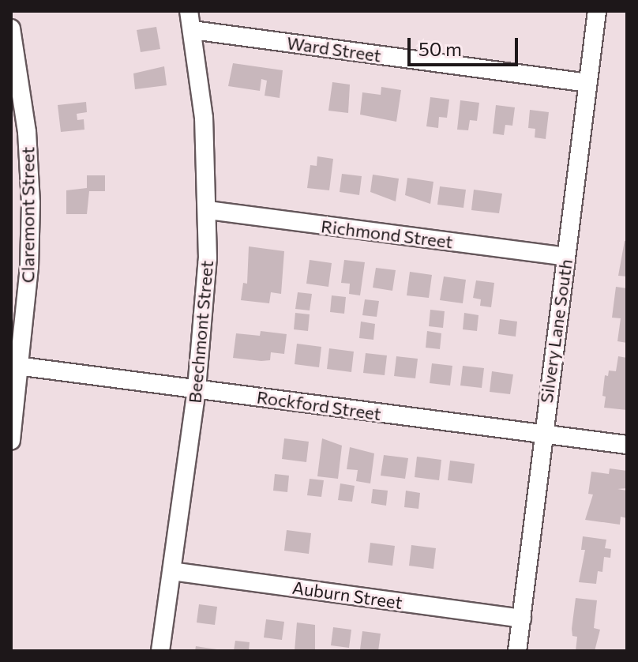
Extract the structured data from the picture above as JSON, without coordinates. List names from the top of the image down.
{
  "streets": {
    "street": [
      "Ward Street",
      "Claremont Street",
      "Richmond Street",
      "Silvery Lane South",
      "Beechmont Street",
      "Rockford Street",
      "Auburn Street"
    ]
  },
  "crossings": [
    ["Ward Street", "Silvery Lane South"],
    ["Ward Street", "Beechmont Street"],
    ["Claremont Street", "Rockford Street"],
    ["Richmond Street", "Silvery Lane South"],
    ["Richmond Street", "Beechmont Street"],
    ["Silvery Lane South", "Rockford Street"],
    ["Silvery Lane South", "Auburn Street"],
    ["Beechmont Street", "Rockford Street"],
    ["Beechmont Street", "Auburn Street"]
  ],
  "scale_bar": "50 m"
}
